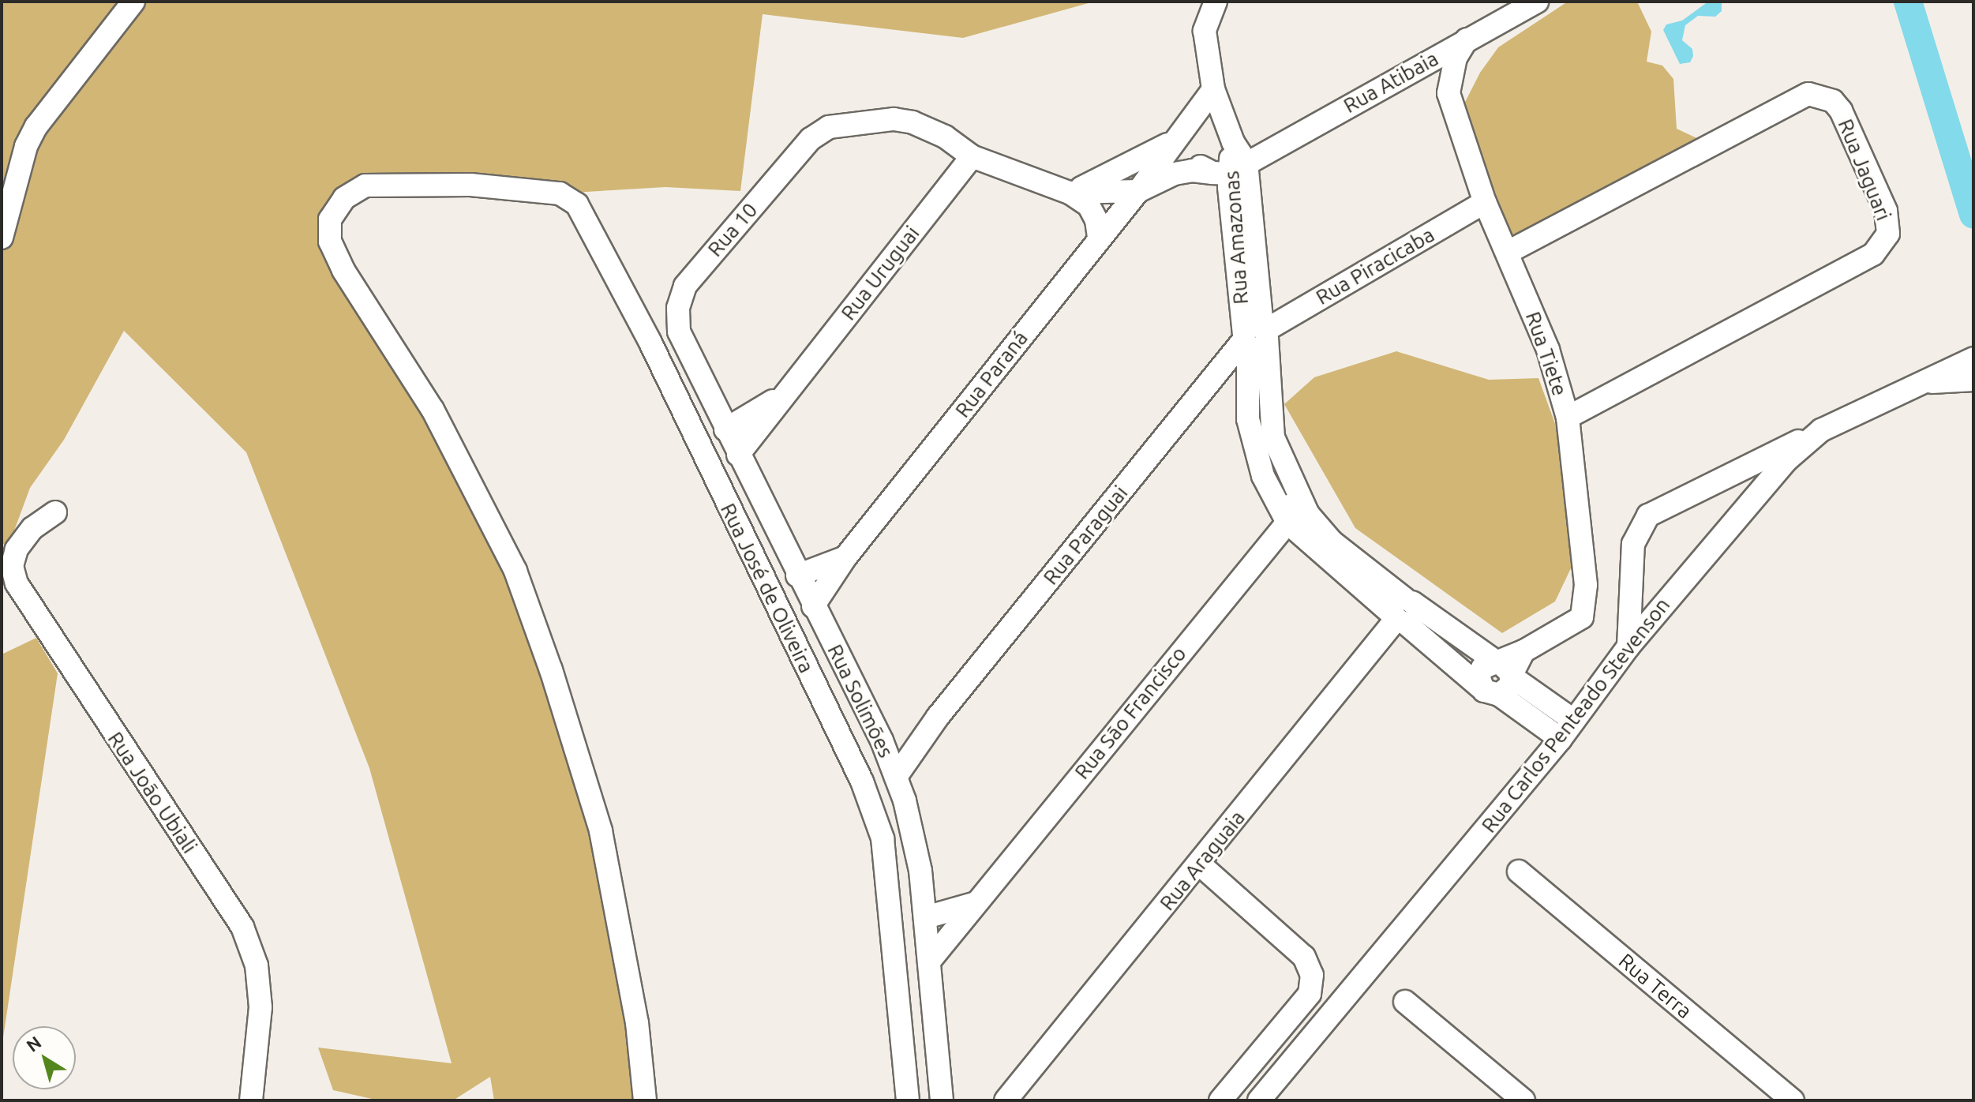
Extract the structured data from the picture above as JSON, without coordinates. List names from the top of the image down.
{
  "streets": {
    "street": [
      "Rua Atibaia",
      "Rua Jaguari",
      "Rua 10",
      "Rua Amazonas",
      "Rua Piracicaba",
      "Rua Uruguai",
      "Rua Tiete",
      "Rua Paraná",
      "Rua Paraguai",
      "Rua José de Oliveira",
      "Rua Solimões",
      "Rua São Francisco",
      "Rua Carlos Penteado Stevenson",
      "Rua João Ubiali",
      "Rua Araguaia",
      "Rua Terra"
    ]
  },
  "crossings": [
    ["Rua Atibaia", "Rua Amazonas"],
    ["Rua Atibaia", "Rua Tiete"],
    ["Rua Atibaia", "Rua Paraná"],
    ["Rua Jaguari", "Rua Tiete"],
    ["Rua 10", "Rua Uruguai"],
    ["Rua 10", "Rua Solimões"],
    ["Rua Amazonas", "Rua Piracicaba"],
    ["Rua Amazonas", "Rua Tiete"],
    ["Rua Amazonas", "Rua Paraná"],
    ["Rua Amazonas", "Rua Paraguai"],
    ["Rua Amazonas", "Rua São Francisco"],
    ["Rua Amazonas", "Rua Araguaia"],
    ["Rua Piracicaba", "Rua Tiete"],
    ["Rua Piracicaba", "Rua Paraguai"],
    ["Rua Uruguai", "Rua Solimões"],
    ["Rua Paraná", "Rua Solimões"],
    ["Rua Paraguai", "Rua Solimões"],
    ["Rua Solimões", "Rua São Francisco"]
  ],
  "north": "top left"
}
